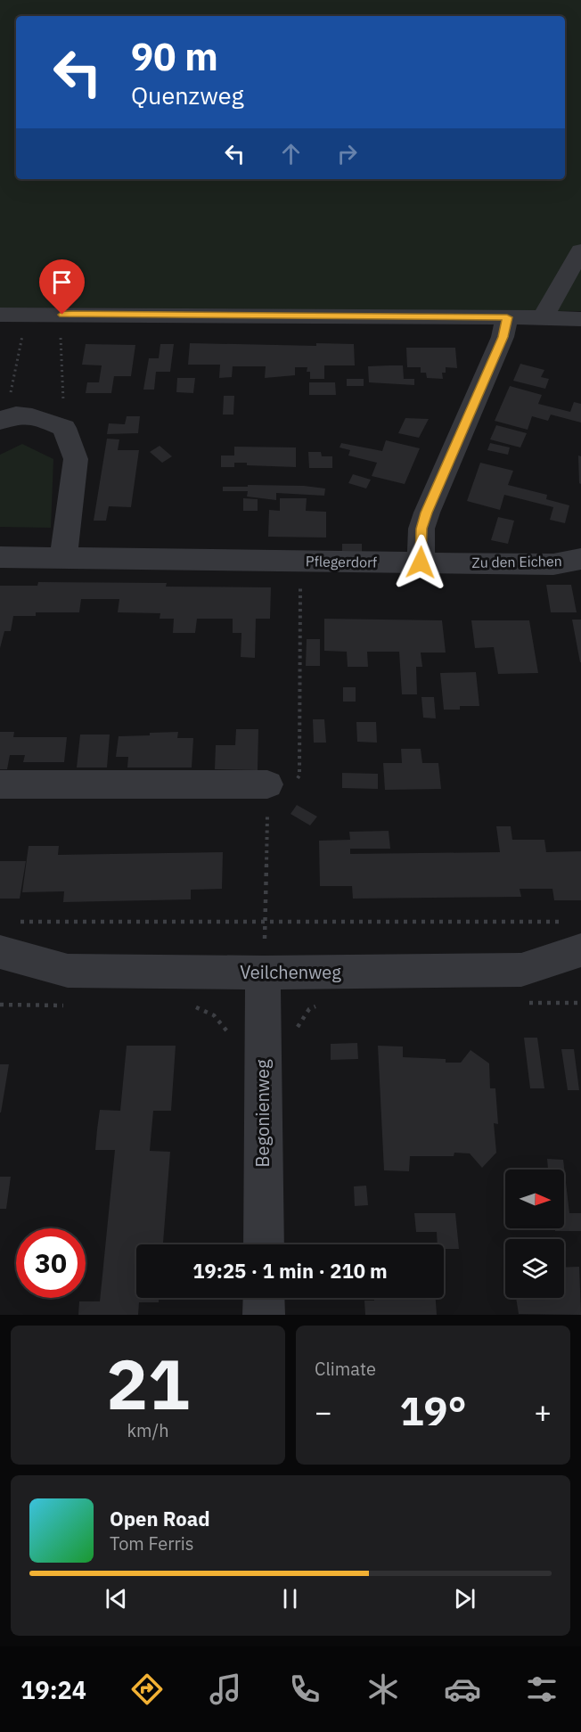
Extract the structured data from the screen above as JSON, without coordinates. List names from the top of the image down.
{
  "streets": {
    "street": [
      "Pflegerdorf",
      "Zu den Eichen",
      "Veilchenweg",
      "Begonienweg"
    ]
  },
  "crossings": [
    ["Pflegerdorf", "Zu den Eichen"],
    ["Veilchenweg", "Begonienweg"]
  ],
  "north": "right",
  "page": {
    "turn": ["90 m", "Quenzweg"],
    "limit": "30",
    "trip": "19:25 · 1 min · 210 m",
    "tile": [
      ["21", "km/h"],
      "Climate"
    ],
    "heat": ["−", "19°", "+"],
    "song": ["Open Road", "Tom Ferris"],
    "tabs": "19:24"
  }
}
